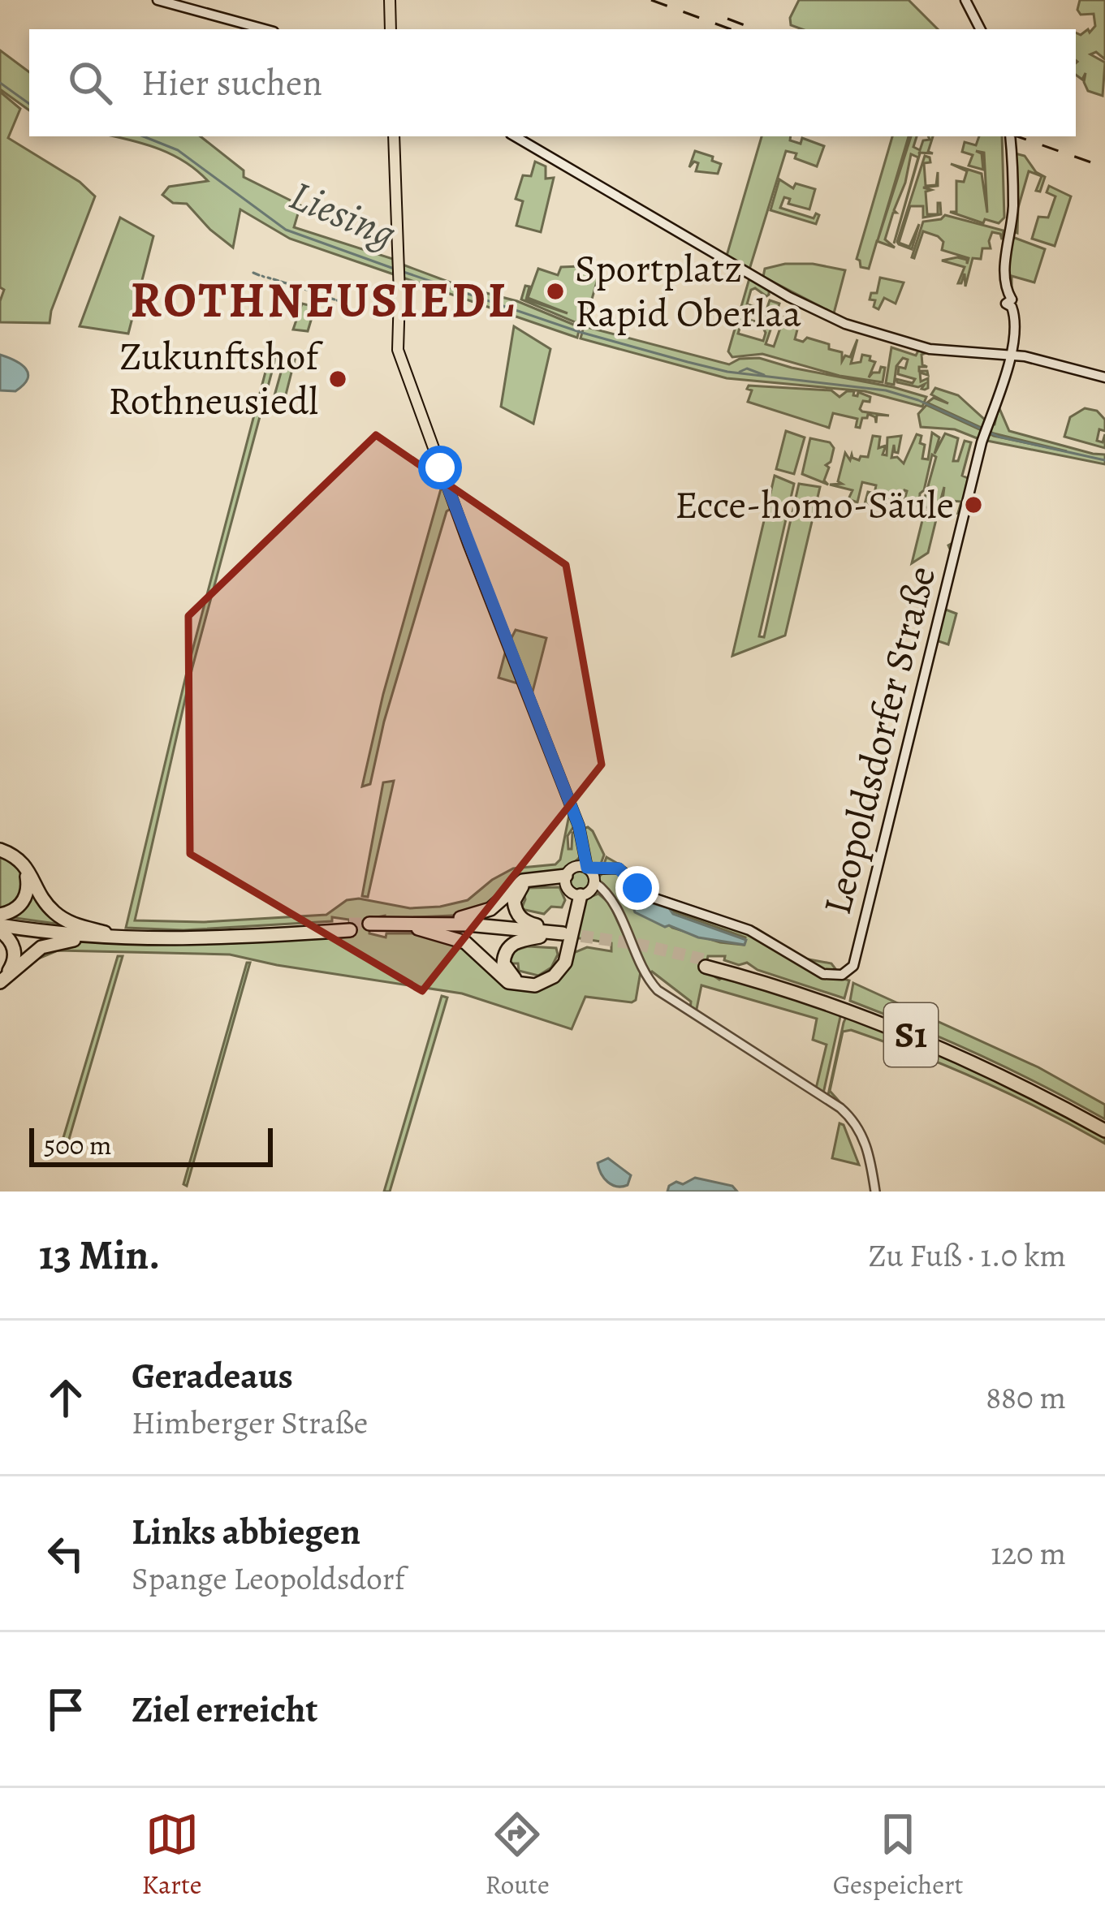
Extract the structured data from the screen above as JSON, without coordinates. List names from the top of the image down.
{
  "streets": {
    "highway": ["S1"],
    "main road": ["Leopoldsdorfer Straße"]
  },
  "districts": ["ROTHNEUSIEDL"],
  "water": ["Liesing"],
  "places": ["Sportplatz Rapid Oberlaa", "Zukunftshof Rothneusiedl", "Ecce-homo-Säule"],
  "scale_bar": "500 m",
  "page": {
    "search": "Hier suchen",
    "scale": "500 m",
    "heading": ["13 Min.", "Zu Fuß · 1.0 km"],
    "list": [
      ["Geradeaus", "Himberger Straße", "880 m"],
      ["Links abbiegen", "Spange Leopoldsdorf", "120 m"],
      "Ziel erreicht"
    ],
    "nav": ["Karte", "Route", "Gespeichert"]
  }
}
